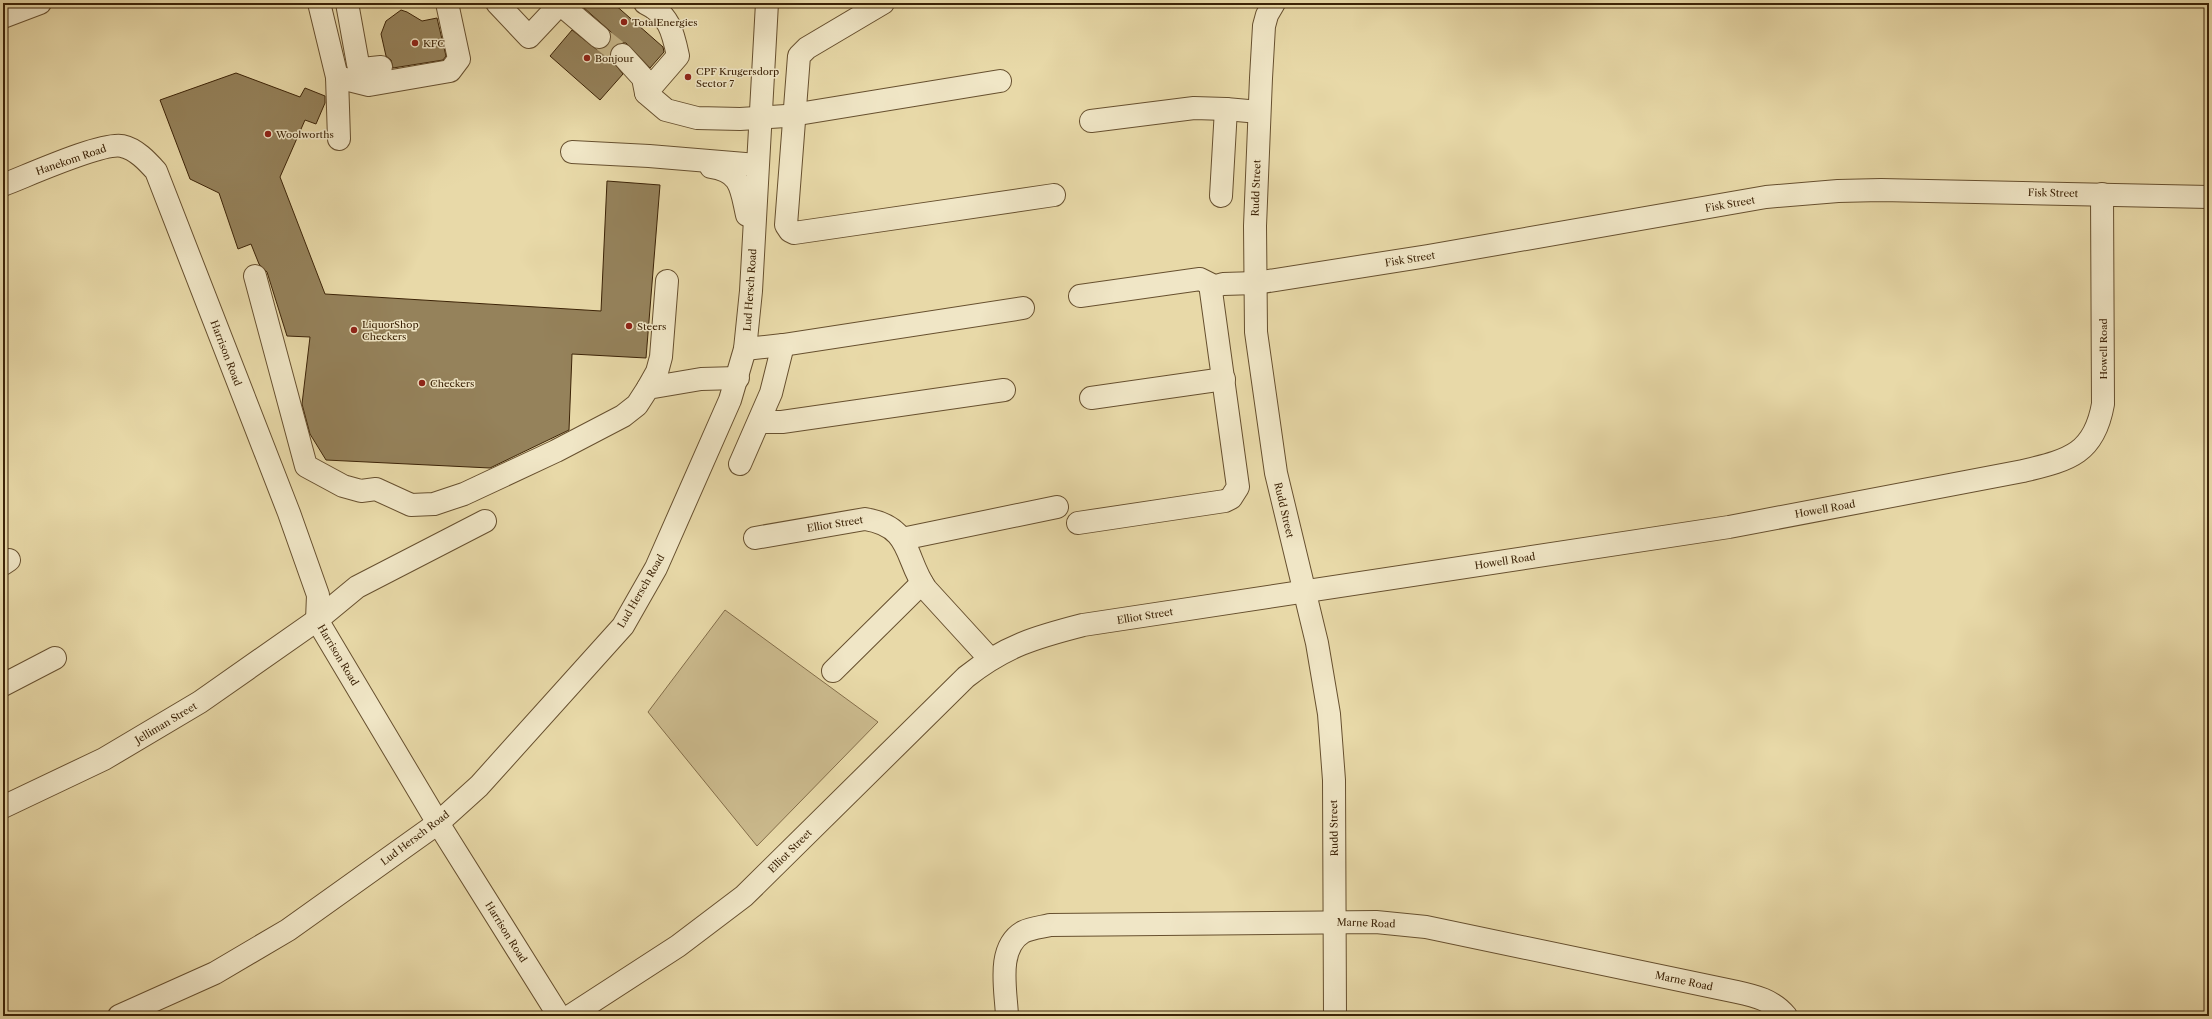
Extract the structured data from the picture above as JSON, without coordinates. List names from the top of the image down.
{
  "streets": {
    "street": [
      "Hanekom Road",
      "Rudd Street",
      "Fisk Street",
      "Lud Hersch Road",
      "Howell Road",
      "Harrison Road",
      "Elliot Street",
      "Jelliman Street",
      "Marne Road"
    ]
  },
  "crossings": [
    ["Hanekom Road", "Harrison Road"],
    ["Rudd Street", "Fisk Street"],
    ["Rudd Street", "Howell Road"],
    ["Rudd Street", "Elliot Street"],
    ["Rudd Street", "Marne Road"],
    ["Fisk Street", "Howell Road"],
    ["Lud Hersch Road", "Harrison Road"],
    ["Howell Road", "Elliot Street"],
    ["Harrison Road", "Jelliman Street"]
  ],
  "places": [
    "TotalEnergies",
    "KFC",
    "Bonjour",
    "CPF Krugersdorp Sector 7",
    "Woolworths",
    "Steers",
    "LiquorShop Checkers",
    "Checkers"
  ]
}
